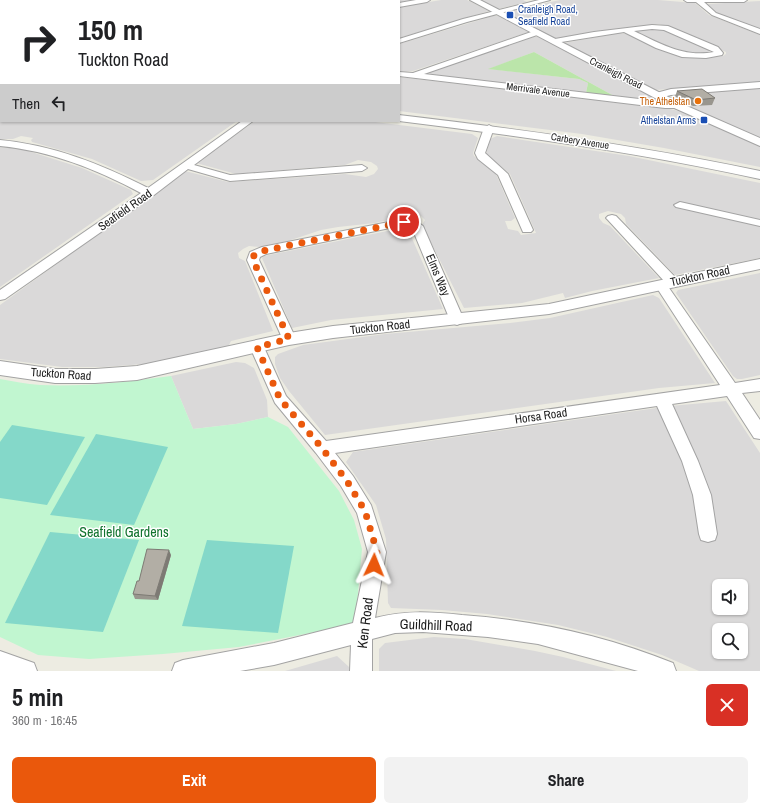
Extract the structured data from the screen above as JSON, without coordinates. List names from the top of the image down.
{
  "streets": {
    "street": [
      "Cranleigh Road",
      "Merrivale Avenue",
      "Carbery Avenue",
      "Seafield Road",
      "Elms Way",
      "Tuckton Road",
      "Horsa Road",
      "Ken Road",
      "Guildhill Road"
    ]
  },
  "crossings": [
    ["Cranleigh Road", "Merrivale Avenue"],
    ["Elms Way", "Tuckton Road"],
    ["Tuckton Road", "Ken Road"],
    ["Horsa Road", "Ken Road"],
    ["Ken Road", "Guildhill Road"]
  ],
  "parks": ["Seafield Gardens"],
  "places": {
    "transit": ["Cranleigh Road, Seafield Road", "Athelstan Arms"],
    "other": ["The Athelstan"]
  },
  "page": {
    "turn": ["150 m", "Tuckton Road"],
    "then": "Then",
    "heading": ["5 min", "360 m · 16:45"],
    "buttons": ["Exit", "Share"]
  }
}
